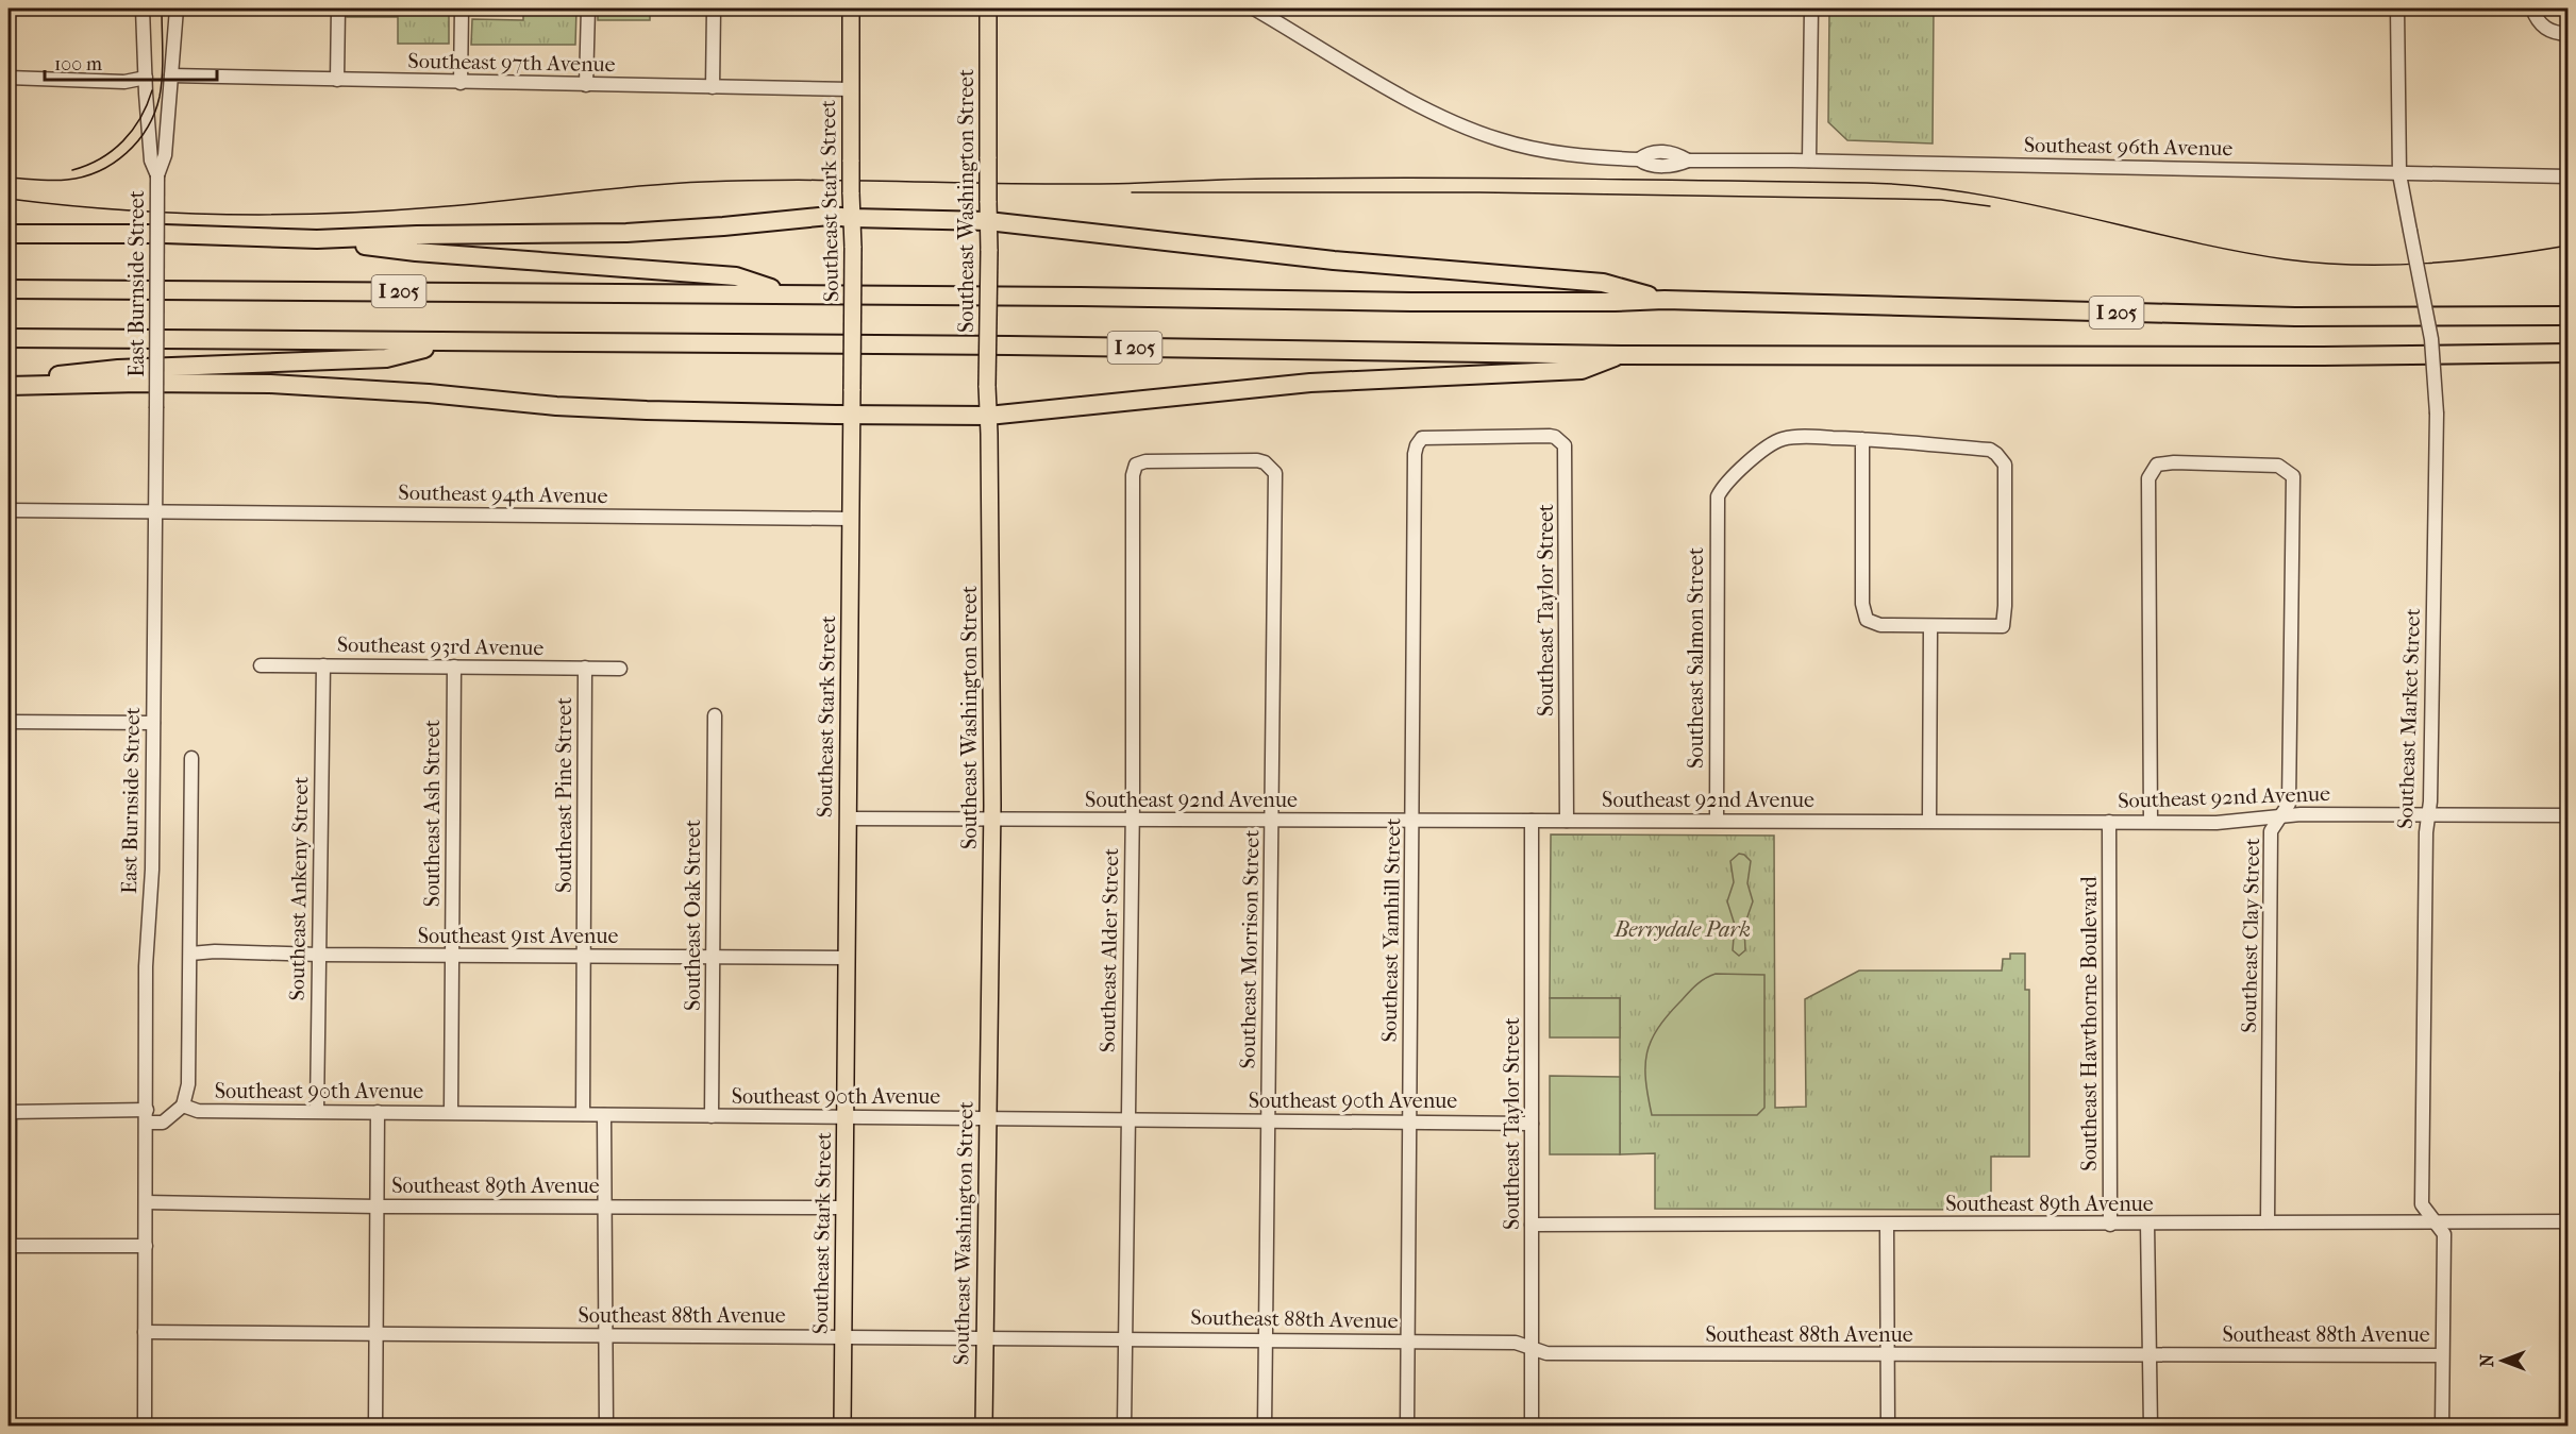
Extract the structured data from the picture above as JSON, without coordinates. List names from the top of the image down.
{
  "streets": {
    "highway": ["I 205"],
    "main road": ["Southeast Stark Street", "Southeast Washington Street"],
    "street": [
      "Southeast 97th Avenue",
      "Southeast 96th Avenue",
      "East Burnside Street",
      "Southeast 94th Avenue",
      "Southeast Taylor Street",
      "Southeast 93rd Avenue",
      "Southeast Salmon Street",
      "Southeast Market Street",
      "Southeast Pine Street",
      "Southeast 92nd Avenue",
      "Southeast Ash Street",
      "Southeast Ankeny Street",
      "Southeast Oak Street",
      "Southeast Yamhill Street",
      "Southeast 91st Avenue",
      "Southeast Clay Street",
      "Southeast Morrison Street",
      "Southeast Alder Street",
      "Southeast Hawthorne Boulevard",
      "Southeast 90th Avenue",
      "Southeast 89th Avenue",
      "Southeast 88th Avenue"
    ]
  },
  "crossings": [
    ["Southeast 97th Avenue", "Southeast Stark Street"],
    ["Southeast 97th Avenue", "East Burnside Street"],
    ["Southeast 96th Avenue", "Southeast Market Street"],
    ["Southeast Stark Street", "Southeast 94th Avenue"],
    ["Southeast Stark Street", "Southeast 92nd Avenue"],
    ["Southeast Stark Street", "Southeast 91st Avenue"],
    ["Southeast Stark Street", "Southeast 90th Avenue"],
    ["Southeast Stark Street", "Southeast 89th Avenue"],
    ["Southeast Stark Street", "Southeast 88th Avenue"],
    ["Southeast Washington Street", "Southeast 92nd Avenue"],
    ["Southeast Washington Street", "Southeast 90th Avenue"],
    ["Southeast Washington Street", "Southeast 88th Avenue"],
    ["East Burnside Street", "Southeast 94th Avenue"],
    ["East Burnside Street", "Southeast 89th Avenue"],
    ["East Burnside Street", "Southeast 88th Avenue"],
    ["Southeast Taylor Street", "Southeast 92nd Avenue"],
    ["Southeast Taylor Street", "Southeast Yamhill Street"],
    ["Southeast Taylor Street", "Southeast 90th Avenue"],
    ["Southeast Taylor Street", "Southeast 89th Avenue"],
    ["Southeast Taylor Street", "Southeast 88th Avenue"],
    ["Southeast 93rd Avenue", "Southeast Pine Street"],
    ["Southeast 93rd Avenue", "Southeast Ash Street"],
    ["Southeast 93rd Avenue", "Southeast Ankeny Street"],
    ["Southeast Salmon Street", "Southeast 92nd Avenue"],
    ["Southeast Market Street", "Southeast 92nd Avenue"],
    ["Southeast Market Street", "Southeast 89th Avenue"],
    ["Southeast Market Street", "Southeast 88th Avenue"],
    ["Southeast Pine Street", "Southeast 91st Avenue"],
    ["Southeast Pine Street", "Southeast 90th Avenue"],
    ["Southeast 92nd Avenue", "Southeast Yamhill Street"],
    ["Southeast 92nd Avenue", "Southeast Clay Street"],
    ["Southeast 92nd Avenue", "Southeast Morrison Street"],
    ["Southeast 92nd Avenue", "Southeast Alder Street"],
    ["Southeast 92nd Avenue", "Southeast Hawthorne Boulevard"],
    ["Southeast Ash Street", "Southeast 91st Avenue"],
    ["Southeast Ash Street", "Southeast 90th Avenue"],
    ["Southeast Ankeny Street", "Southeast 91st Avenue"],
    ["Southeast Ankeny Street", "Southeast 90th Avenue"],
    ["Southeast Oak Street", "Southeast 91st Avenue"],
    ["Southeast Oak Street", "Southeast 90th Avenue"],
    ["Southeast Yamhill Street", "Southeast 90th Avenue"],
    ["Southeast Yamhill Street", "Southeast 88th Avenue"],
    ["Southeast Clay Street", "Southeast 89th Avenue"],
    ["Southeast Morrison Street", "Southeast Alder Street"],
    ["Southeast Morrison Street", "Southeast 90th Avenue"],
    ["Southeast Morrison Street", "Southeast 88th Avenue"],
    ["Southeast Alder Street", "Southeast 90th Avenue"],
    ["Southeast Alder Street", "Southeast 88th Avenue"],
    ["Southeast Hawthorne Boulevard", "Southeast 89th Avenue"]
  ],
  "parks": ["Berrydale Park"],
  "scale_bar": "100 m",
  "north": "left"
}
